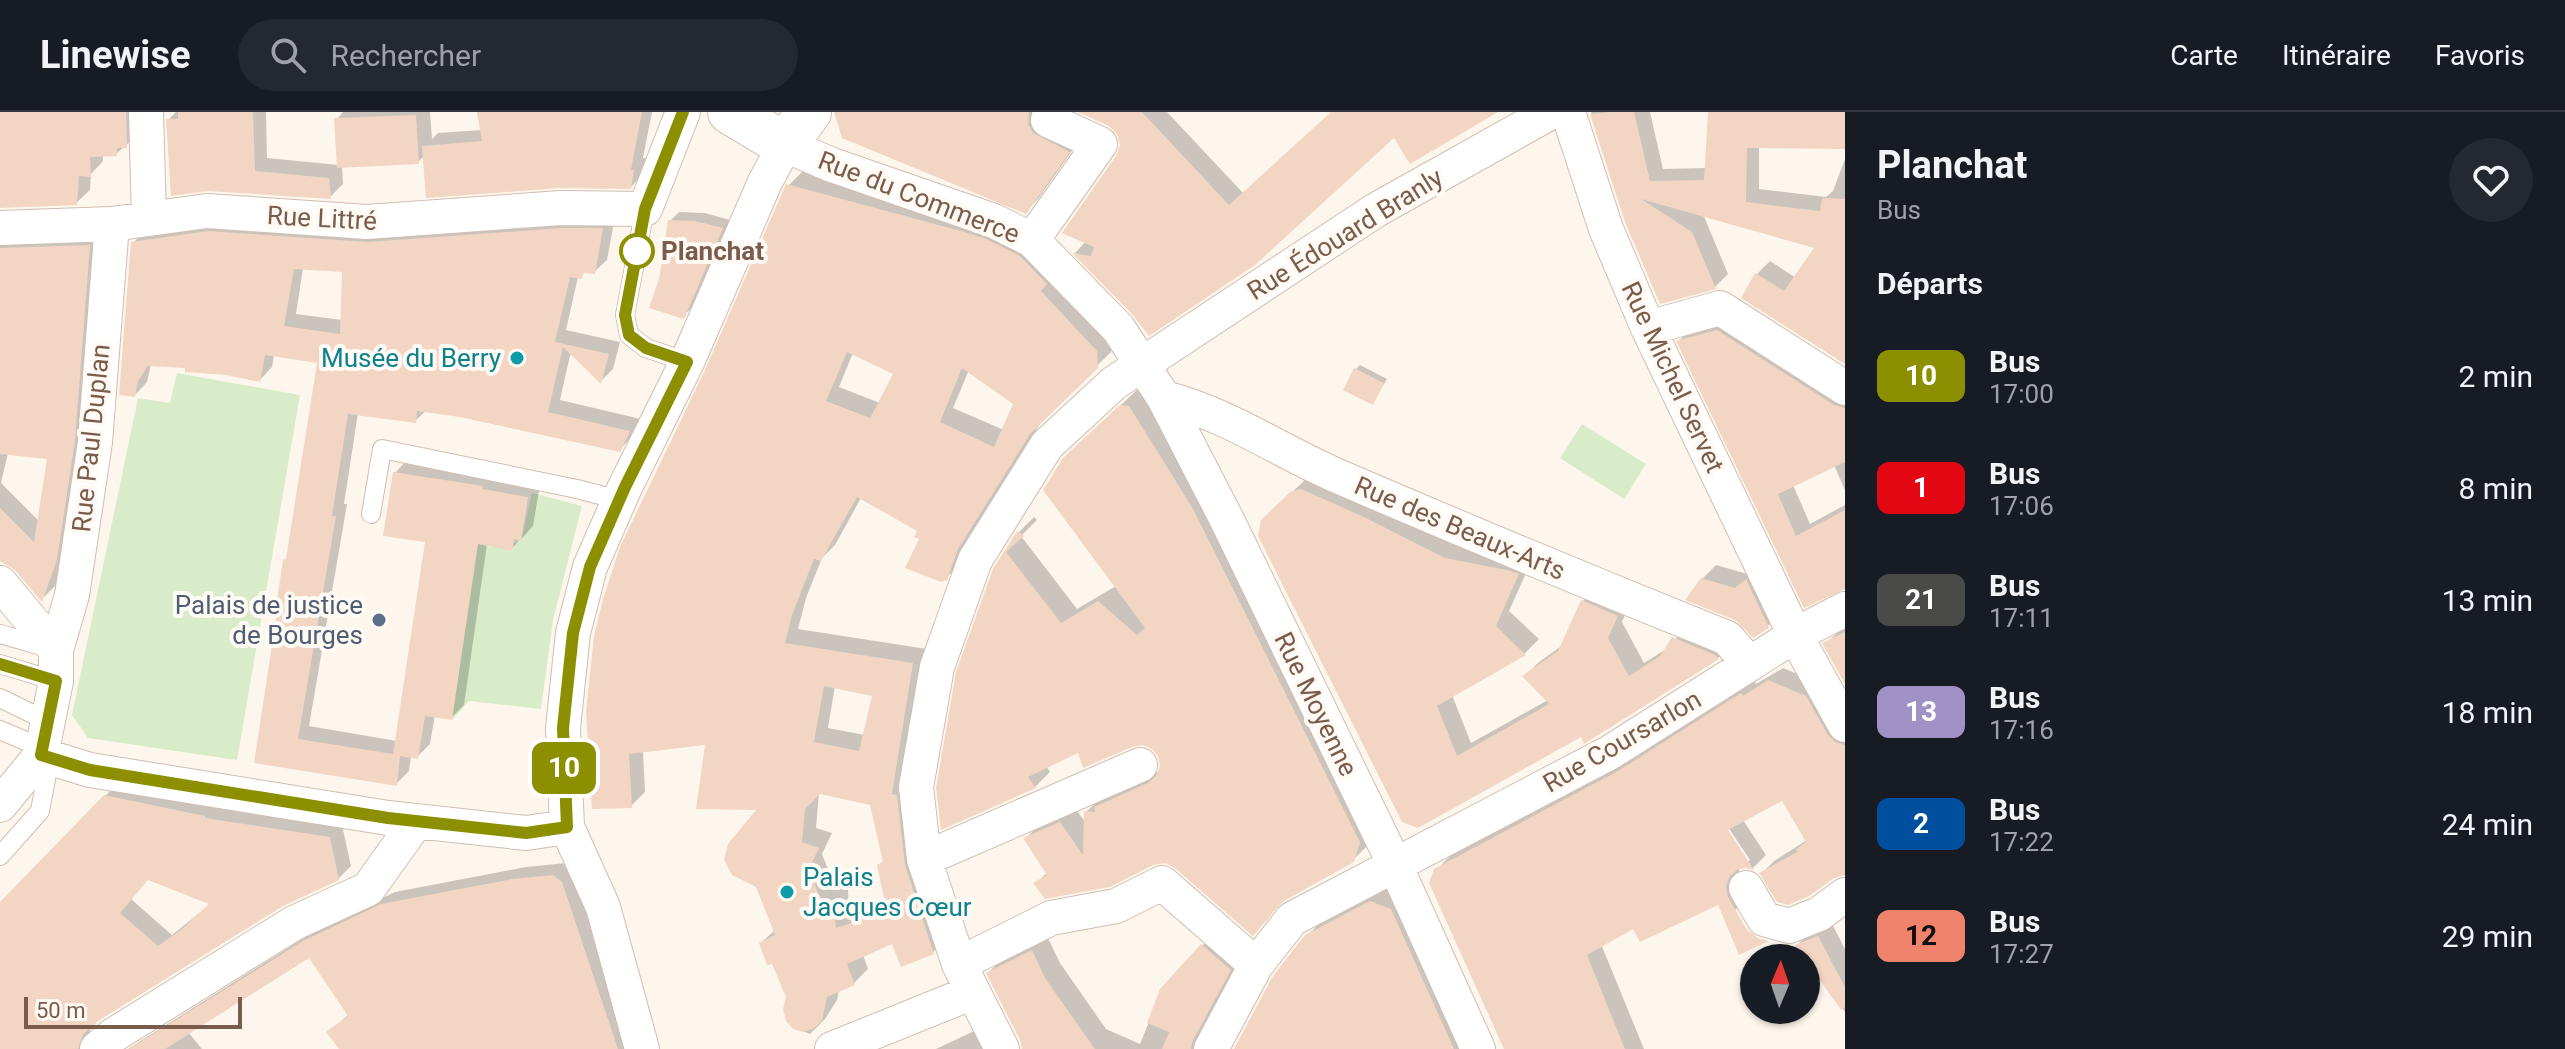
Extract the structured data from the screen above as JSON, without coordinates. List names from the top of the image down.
{
  "streets": {
    "street": [
      "Rue du Commerce",
      "Rue Littré",
      "Rue Édouard Branly",
      "Rue Michel Servet",
      "Rue Paul Duplan",
      "Rue des Beaux-Arts",
      "Rue Moyenne",
      "Rue Coursarlon"
    ]
  },
  "crossings": [
    ["Rue du Commerce", "Rue Édouard Branly"],
    ["Rue du Commerce", "Rue Moyenne"],
    ["Rue Littré", "Rue Paul Duplan"],
    ["Rue Édouard Branly", "Rue Moyenne"],
    ["Rue Michel Servet", "Rue Coursarlon"],
    ["Rue des Beaux-Arts", "Rue Moyenne"],
    ["Rue des Beaux-Arts", "Rue Coursarlon"],
    ["Rue Moyenne", "Rue Coursarlon"]
  ],
  "places": [
    "Planchat",
    "Musée du Berry",
    "Palais de justice de Bourges",
    "Palais Jacques Cœur"
  ],
  "lines": ["bus line 10"],
  "scale_bar": "50 m",
  "north": "top",
  "page": {
    "header": "Linewise",
    "search": "Rechercher",
    "nav": ["Carte", "Itinéraire", "Favoris"],
    "on_map": "10",
    "heading": [
      ["Planchat", "Bus"],
      "Départs"
    ],
    "list": [
      {
        "mark": "10",
        "name": "Bus",
        "note": "17:00",
        "value": "2 min"
      },
      {
        "mark": "1",
        "name": "Bus",
        "note": "17:06",
        "value": "8 min"
      },
      {
        "mark": "21",
        "name": "Bus",
        "note": "17:11",
        "value": "13 min"
      },
      {
        "mark": "13",
        "name": "Bus",
        "note": "17:16",
        "value": "18 min"
      },
      {
        "mark": "2",
        "name": "Bus",
        "note": "17:22",
        "value": "24 min"
      },
      {
        "mark": "12",
        "name": "Bus",
        "note": "17:27",
        "value": "29 min"
      }
    ],
    "scale": "50 m"
  }
}
